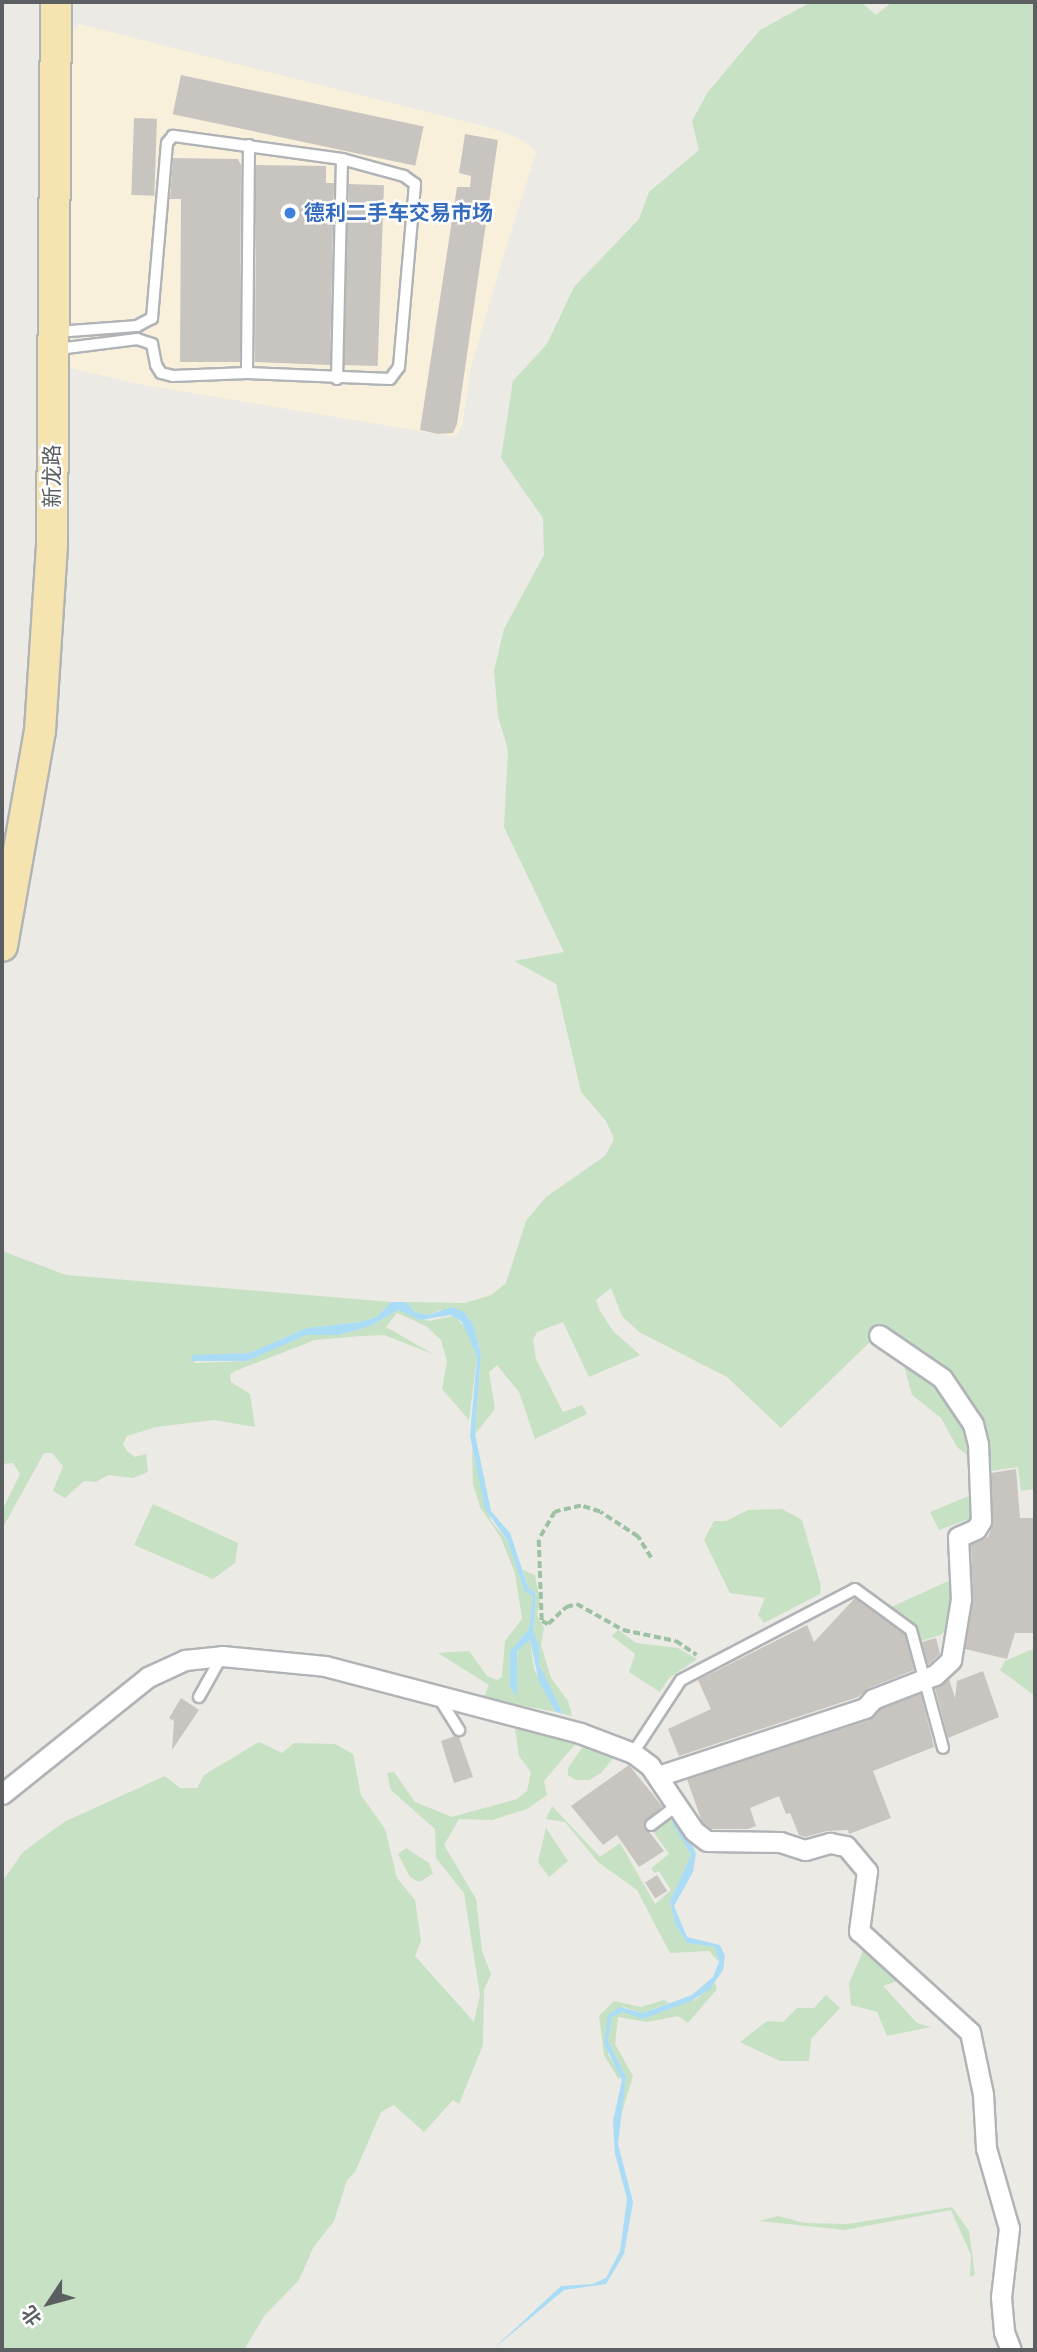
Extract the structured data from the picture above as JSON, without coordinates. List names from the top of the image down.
{
  "streets": {
    "main road": ["新龙路"]
  },
  "places": ["德利二手车交易市场"],
  "north": "bottom left"
}
